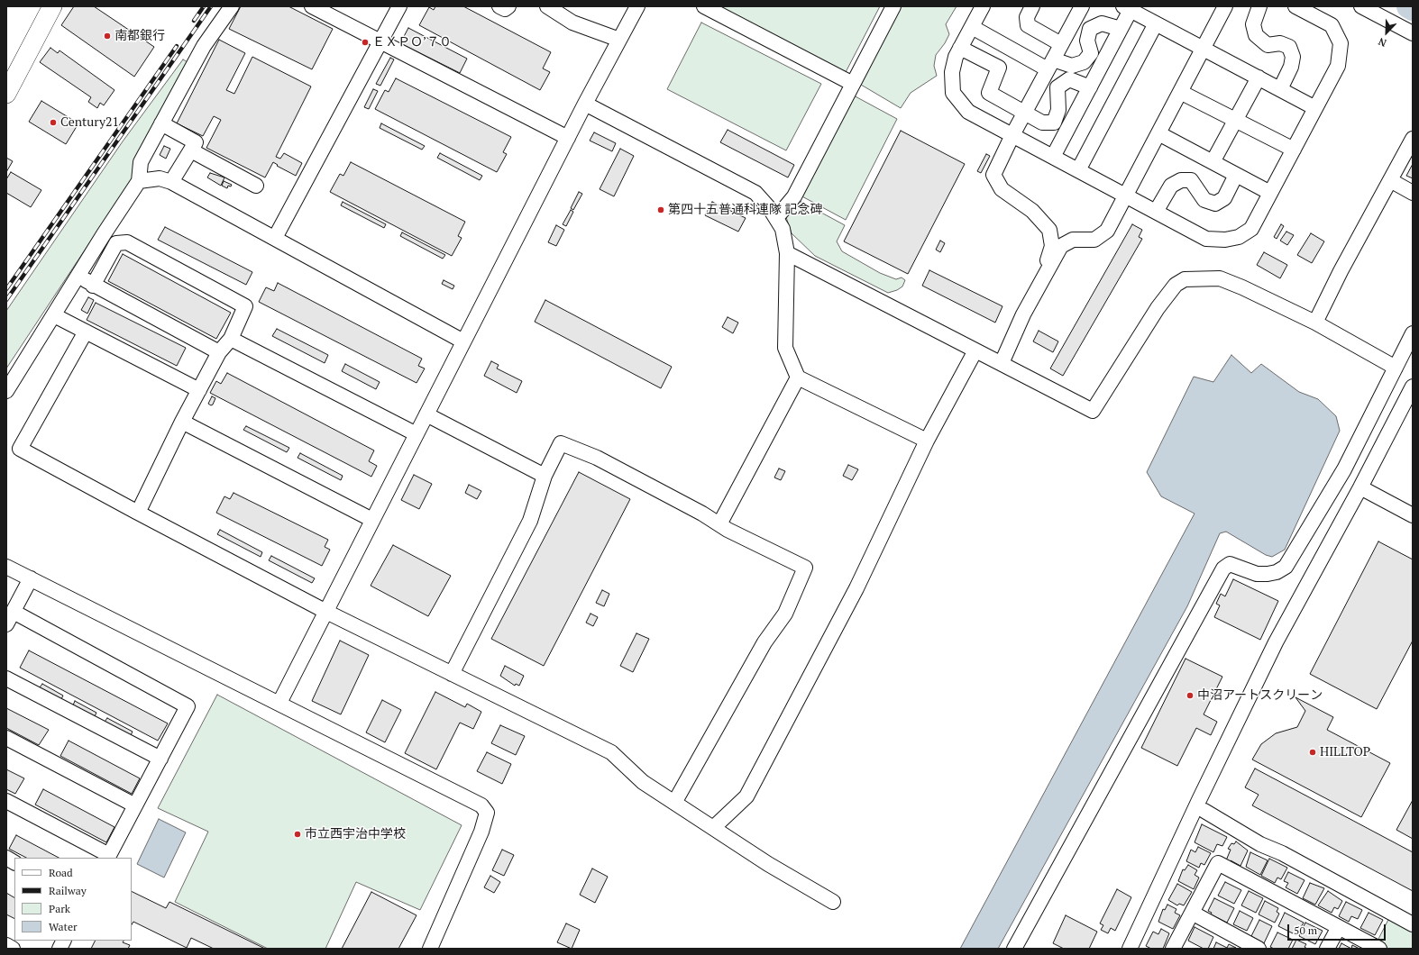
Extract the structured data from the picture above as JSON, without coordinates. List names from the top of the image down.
{
  "places": [
    "南都銀行",
    "ＥＸＰＯ’７０",
    "Century21",
    "第四十五普通科連隊 記念碑",
    "中沼アートスクリーン",
    "HILLTOP",
    "市立西宇治中学校"
  ],
  "legend": [
    "Road",
    "Railway",
    "Park",
    "Water"
  ],
  "scale_bar": "50 m",
  "north": "bottom left"
}
